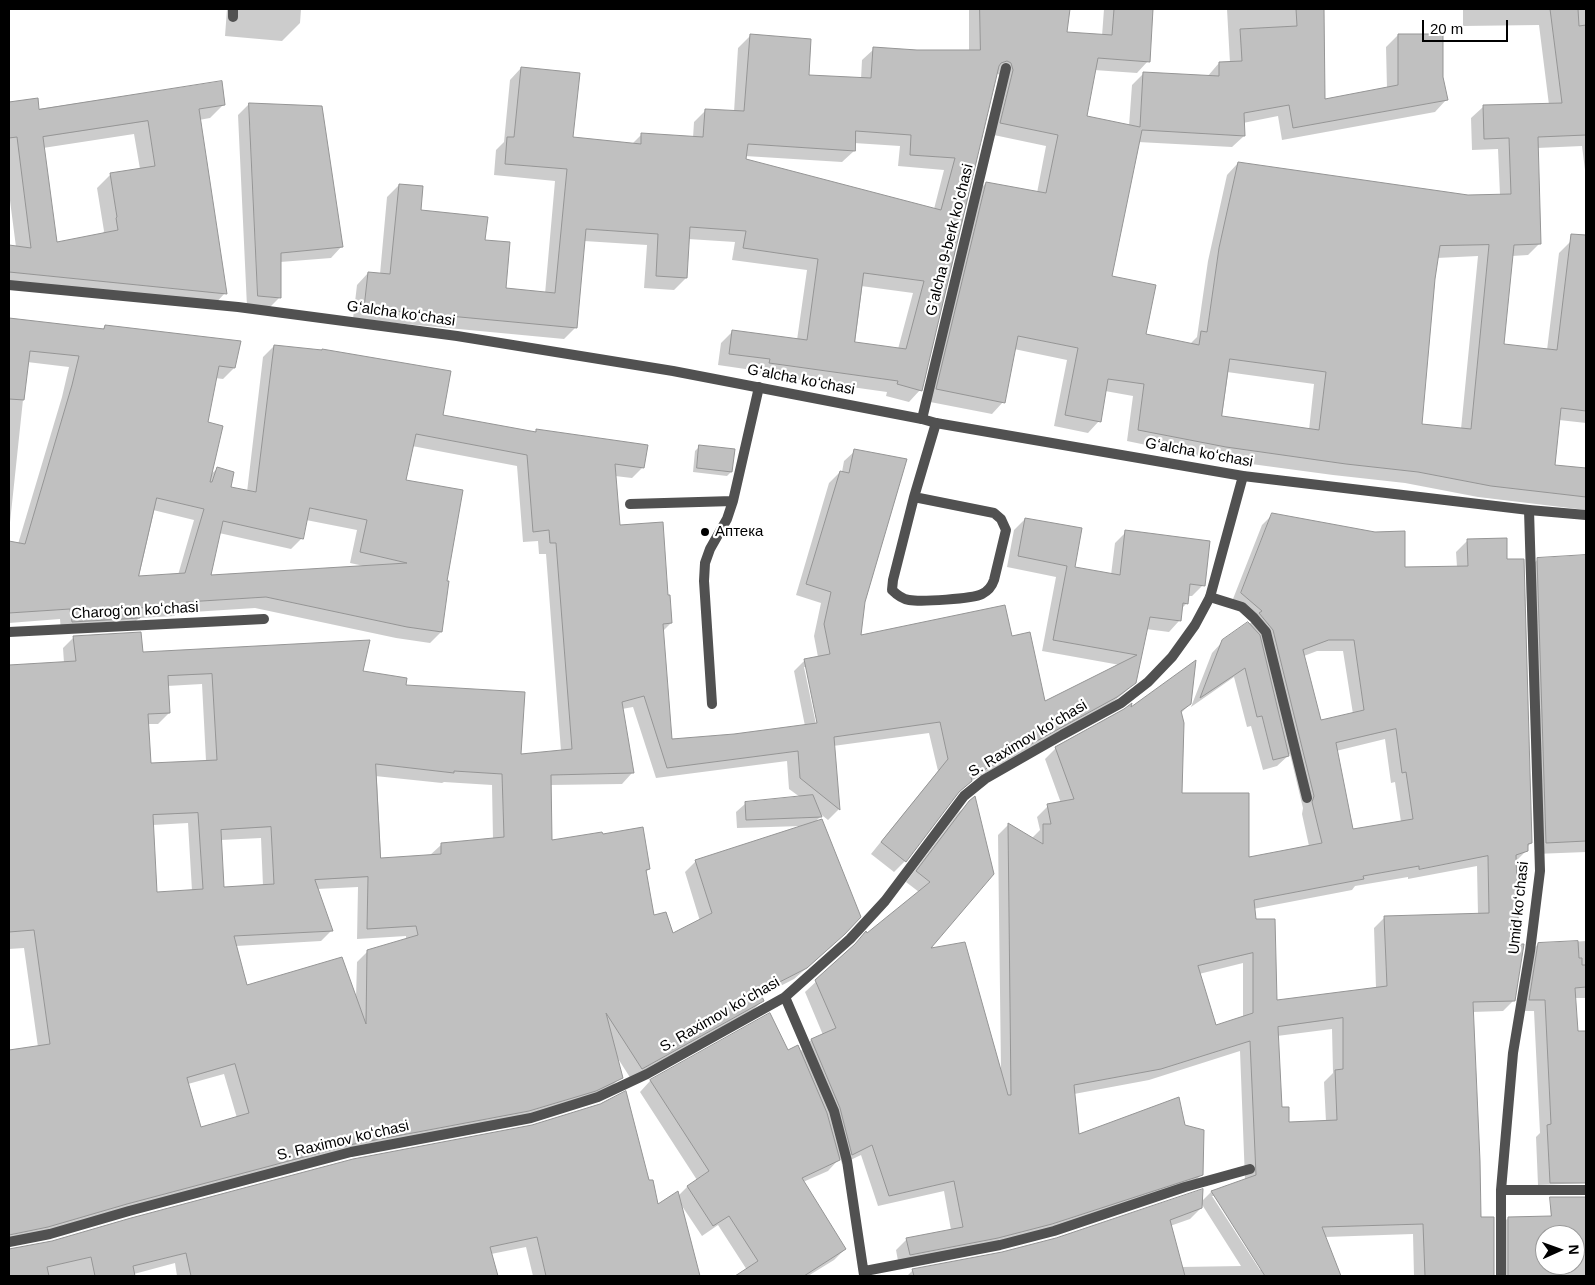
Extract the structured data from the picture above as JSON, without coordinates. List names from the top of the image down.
{
  "streets": {
    "street": [
      "Gʼalcha 9-berk koʼchasi",
      "Gʻalcha koʻchasi",
      "Charogʻon koʻchasi",
      "S. Raximov koʻchasi",
      "Umid koʻchasi"
    ]
  },
  "crossings": [
    ["Gʼalcha 9-berk koʼchasi", "Gʻalcha koʻchasi"],
    ["Gʻalcha koʻchasi", "S. Raximov koʻchasi"],
    ["Gʻalcha koʻchasi", "Umid koʻchasi"]
  ],
  "places": ["Аптека"],
  "scale_bar": "20 m",
  "north": "right"
}
